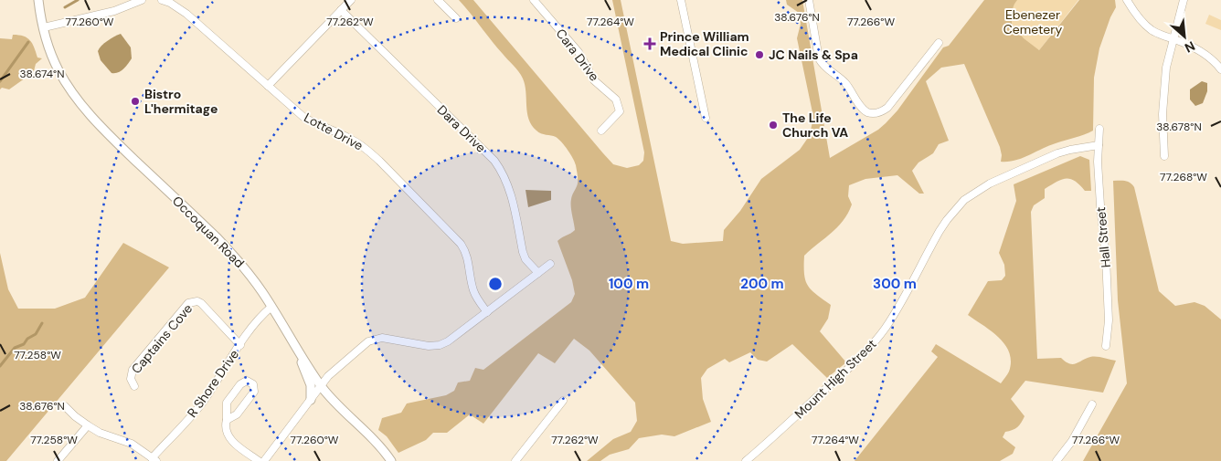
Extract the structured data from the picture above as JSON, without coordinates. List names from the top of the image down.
{
  "streets": {
    "street": [
      "Cara Drive",
      "Dara Drive",
      "Lotte Drive",
      "Occoquan Road",
      "Hall Street",
      "Captains Cove",
      "Mount High Street",
      "R Shore Drive"
    ]
  },
  "crossings": [
    ["Occoquan Road", "R Shore Drive"],
    ["Hall Street", "Mount High Street"],
    ["Captains Cove", "R Shore Drive"]
  ],
  "parks": ["Ebenezer Cemetery"],
  "places": {
    "health": ["Prince William Medical Clinic"],
    "other": ["JC Nails & Spa", "Bistro L'hermitage", "The Life Church VA"]
  },
  "north": "bottom right",
  "coordinates": [
    "38.676°N",
    "77.260°W",
    "77.262°W",
    "77.264°W",
    "77.266°W",
    "38.674°N",
    "38.678°N",
    "77.268°W",
    "77.258°W"
  ],
  "rings": ["100 m", "200 m", "300 m"]
}
